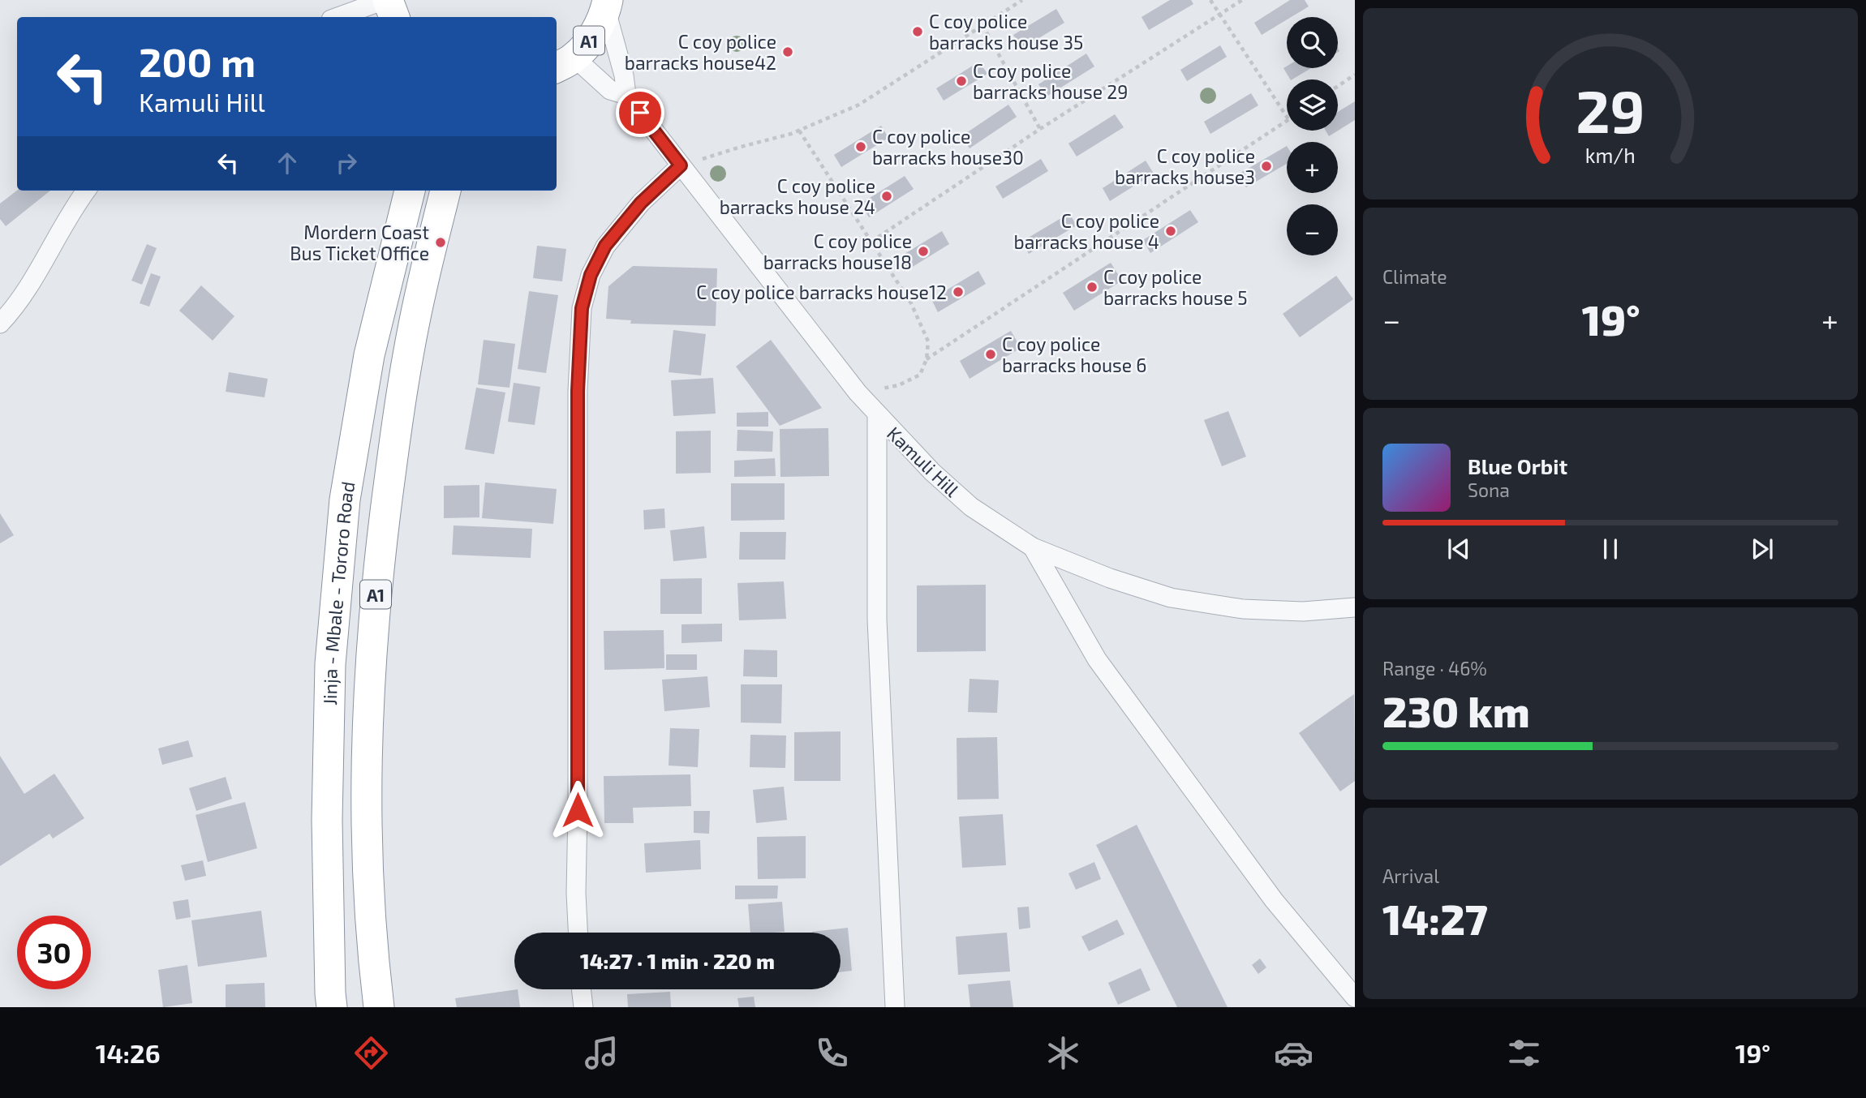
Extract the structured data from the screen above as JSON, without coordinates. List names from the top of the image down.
{
  "streets": {
    "highway": ["A1", "Jinja - Mbale - Tororo Road"],
    "street": ["Kamuli Hill"]
  },
  "crossings": [
    ["A1", "Kamuli Hill"]
  ],
  "places": [
    "C coy police barracks house 35",
    "C coy police barracks house42",
    "C coy police barracks house 29",
    "C coy police barracks house30",
    "C coy police barracks house3",
    "C coy police barracks house 24",
    "C coy police barracks house 4",
    "Mordern Coast Bus Ticket Office",
    "C coy police barracks house18",
    "C coy police barracks house 5",
    "C coy police barracks house12",
    "C coy police barracks house 6"
  ],
  "page": {
    "map_buttons": ["+", "−"],
    "turn": ["200 m", "Kamuli Hill"],
    "tile": [
      "Climate",
      ["Range · 46%", "230 km"],
      ["Arrival", "14:27"]
    ],
    "heat": ["−", "19°", "+"],
    "song": ["Blue Orbit", "Sona"],
    "limit": "30",
    "trip": "14:27 · 1 min · 220 m",
    "tabs": ["14:26", "19°"],
    "gauge": ["29", "km/h"]
  }
}
